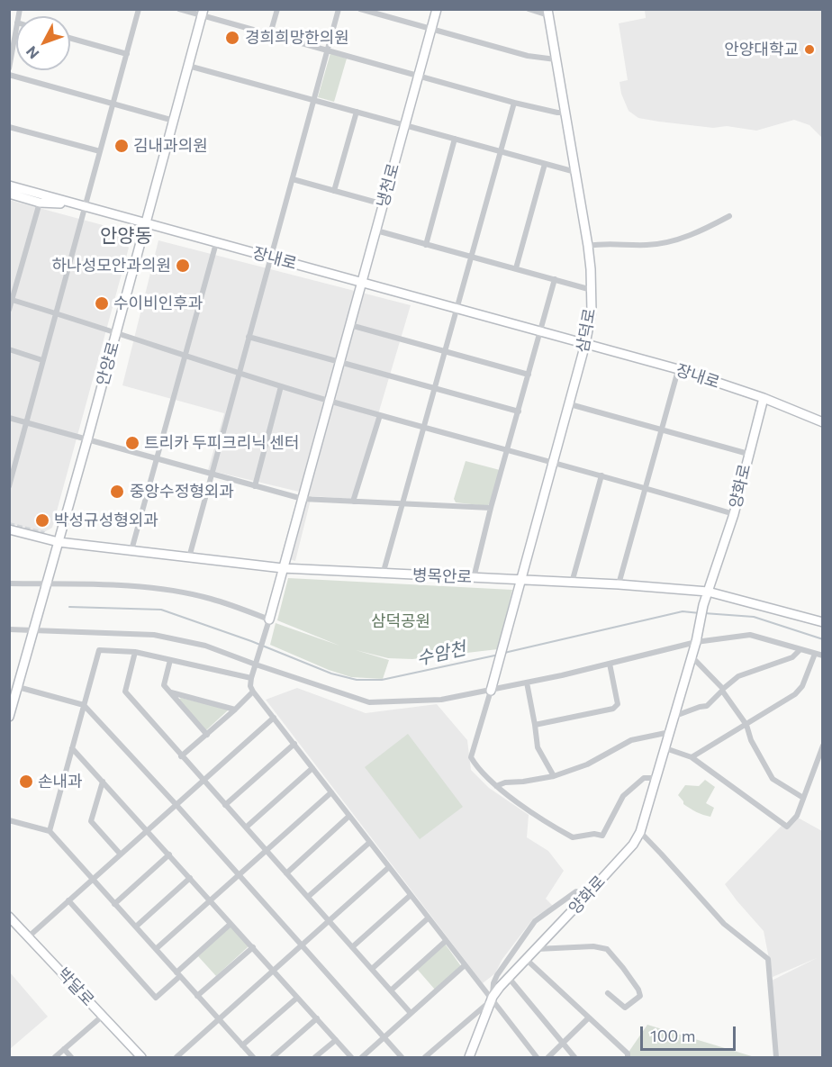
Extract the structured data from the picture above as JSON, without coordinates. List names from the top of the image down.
{
  "streets": {
    "street": [
      "냉천로",
      "장내로",
      "삼덕로",
      "안양로",
      "양화로",
      "병목안로",
      "박달로"
    ]
  },
  "crossings": [
    ["냉천로", "장내로"],
    ["냉천로", "병목안로"],
    ["장내로", "삼덕로"],
    ["장내로", "안양로"],
    ["장내로", "양화로"],
    ["삼덕로", "병목안로"],
    ["안양로", "병목안로"],
    ["양화로", "병목안로"]
  ],
  "districts": ["안양동"],
  "water": ["수암천"],
  "parks": ["삼덕공원"],
  "places": [
    "경희희망한의원",
    "안양대학교",
    "김내과의원",
    "하나성모안과의원",
    "수이비인후과",
    "트리카 두피크리닉 센터",
    "중앙수정형외과",
    "박성규성형외과",
    "손내과"
  ],
  "scale_bar": "100 m",
  "north": "bottom left"
}
